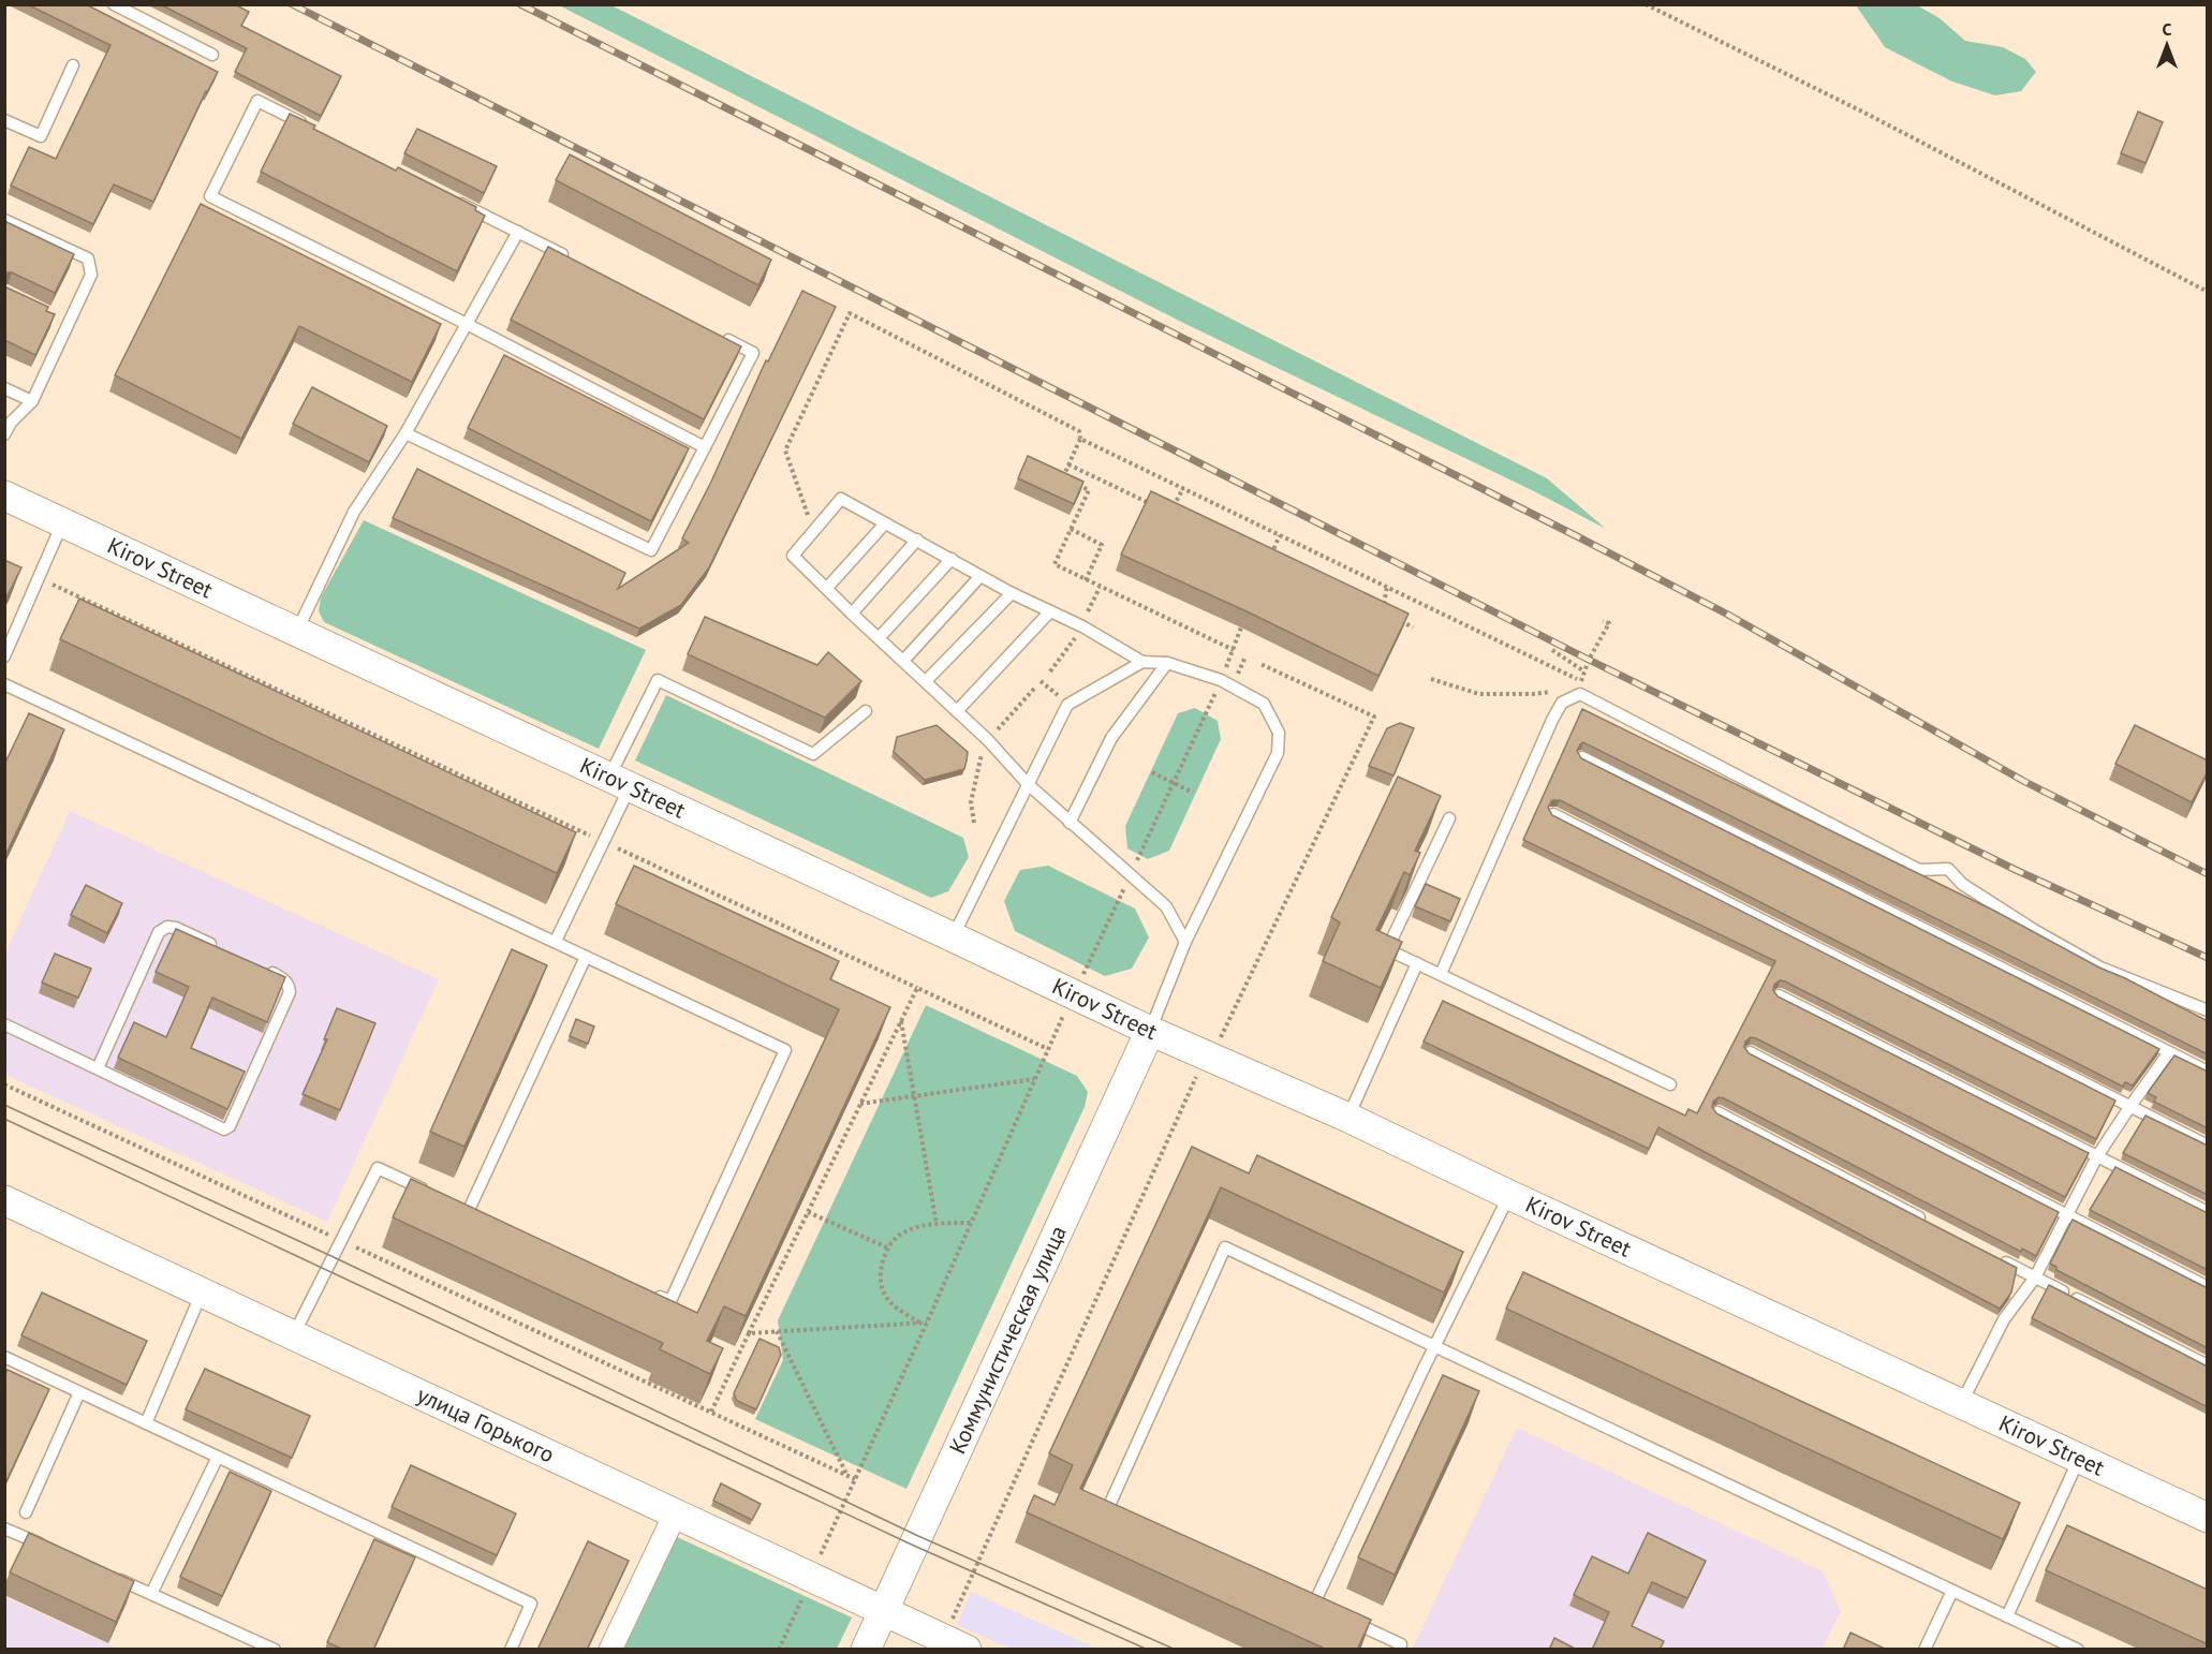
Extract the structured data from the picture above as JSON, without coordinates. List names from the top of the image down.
{
  "streets": {
    "street": ["Kirov Street", "Коммунистическая улица", "улица Горького"]
  },
  "crossings": [
    ["Kirov Street", "Коммунистическая улица"],
    ["Коммунистическая улица", "улица Горького"]
  ],
  "north": "top"
}
